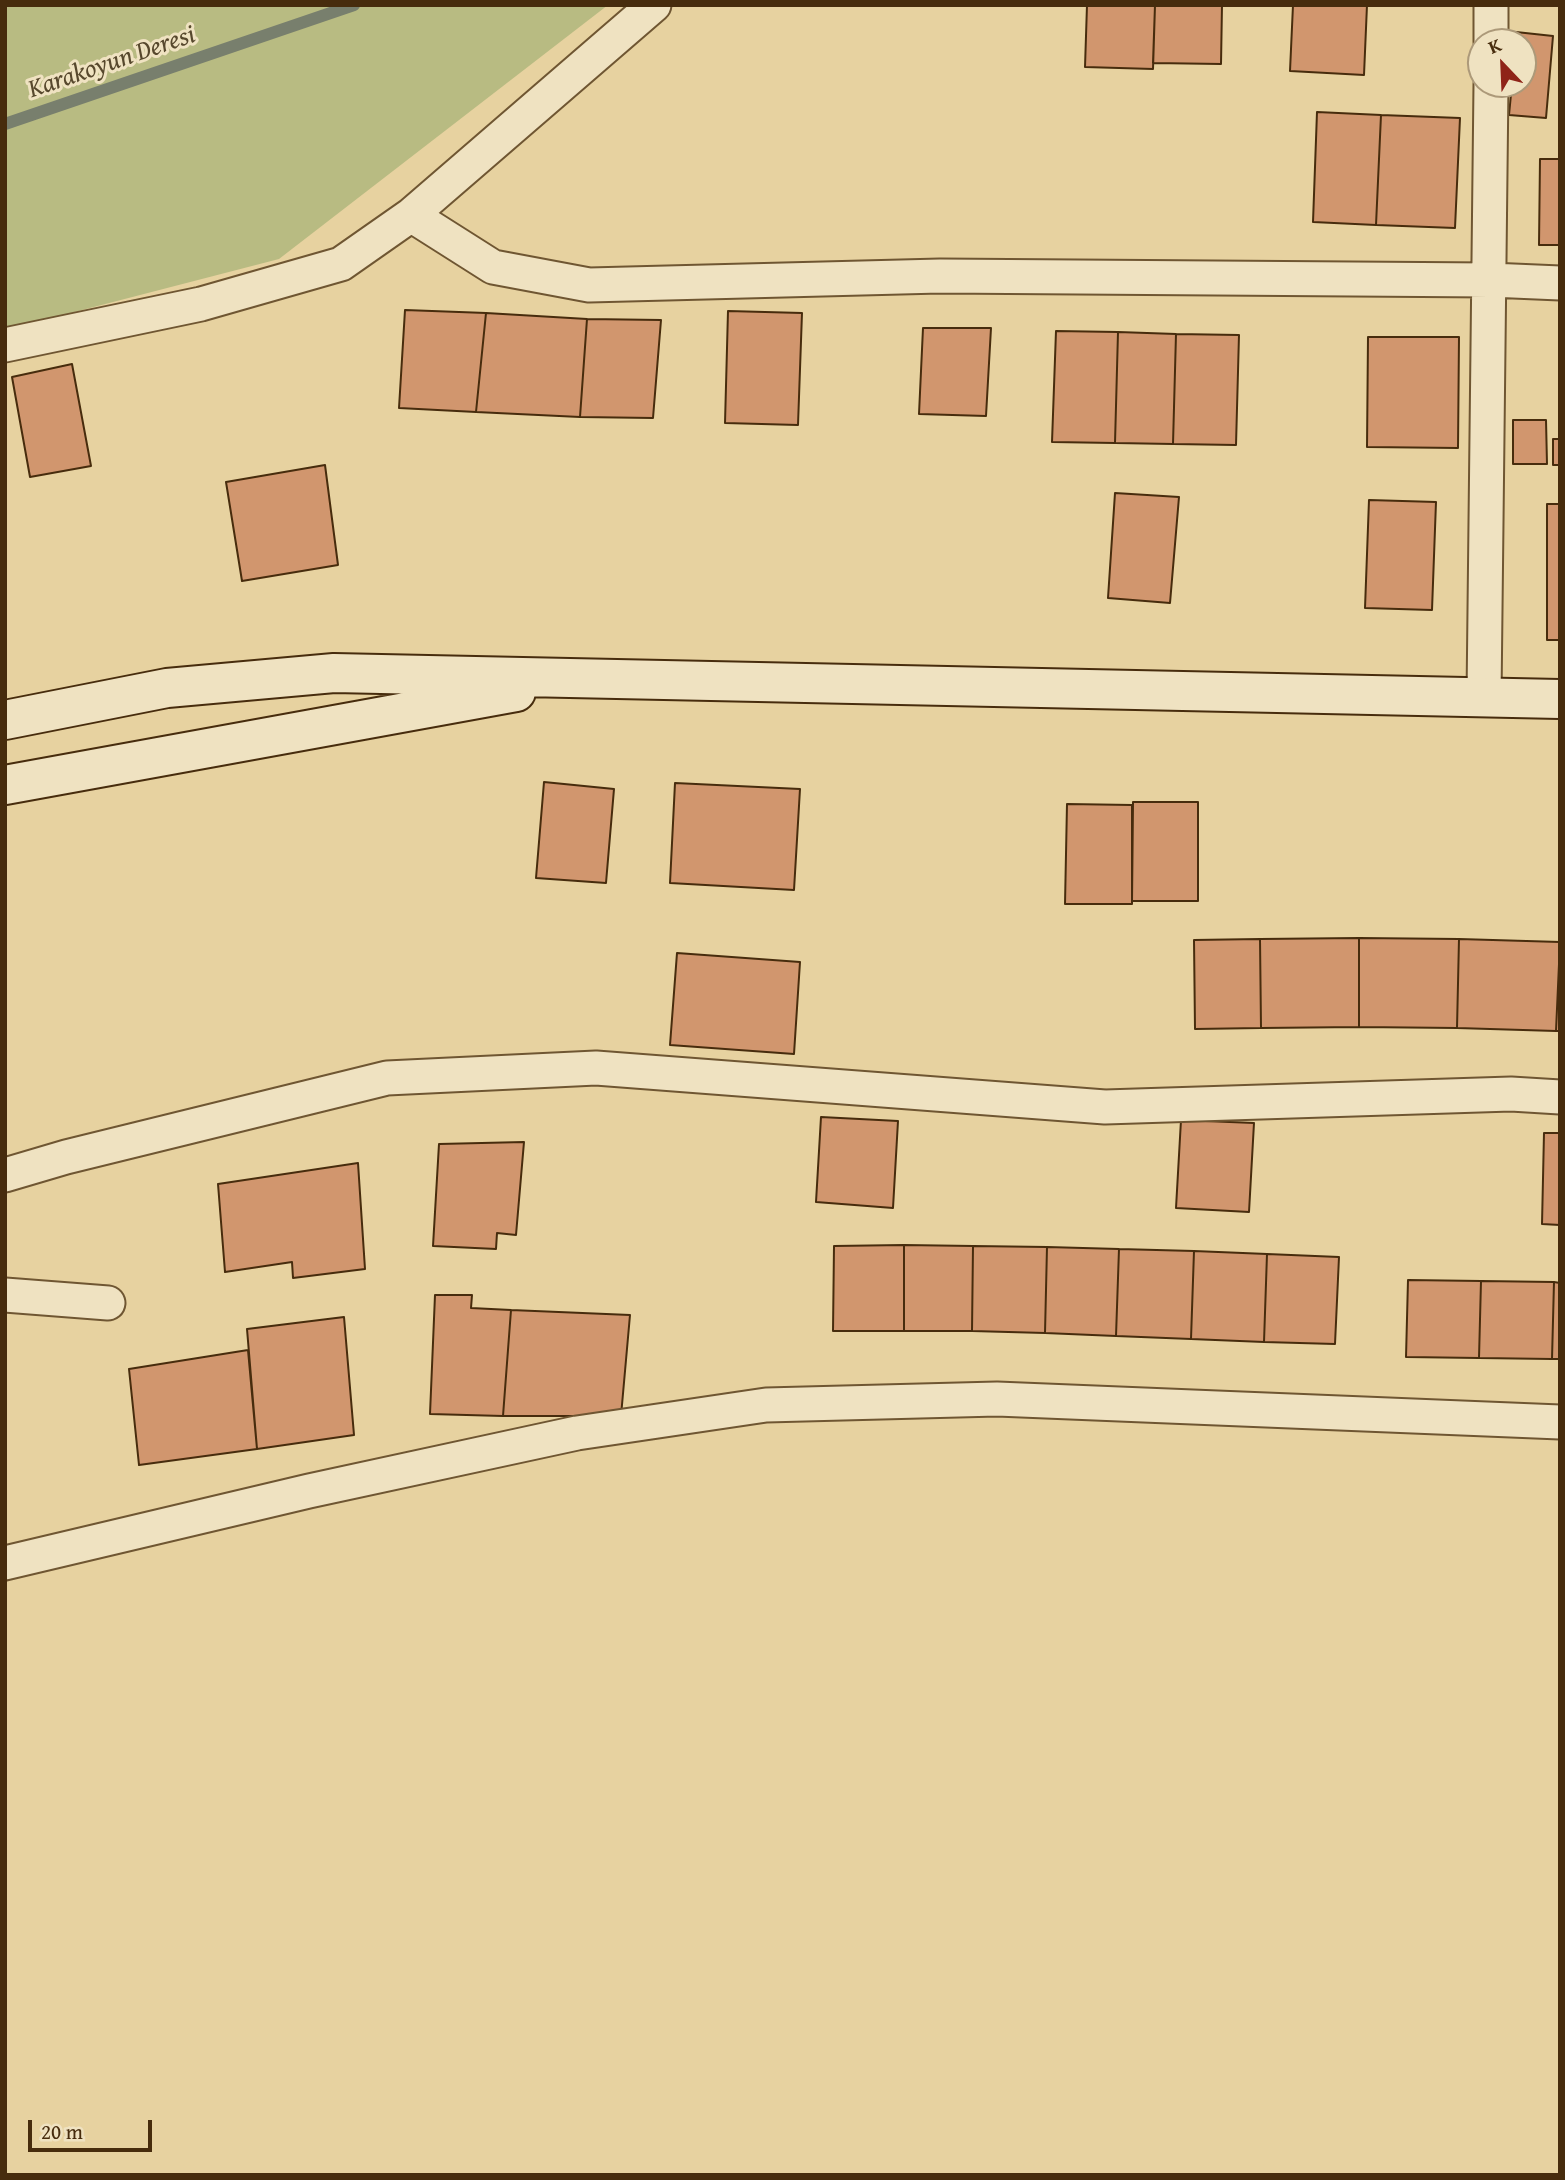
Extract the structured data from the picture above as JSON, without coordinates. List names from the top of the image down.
{
  "water": ["Karakoyun Deresi"],
  "scale_bar": "20 m",
  "north": "top left"
}
